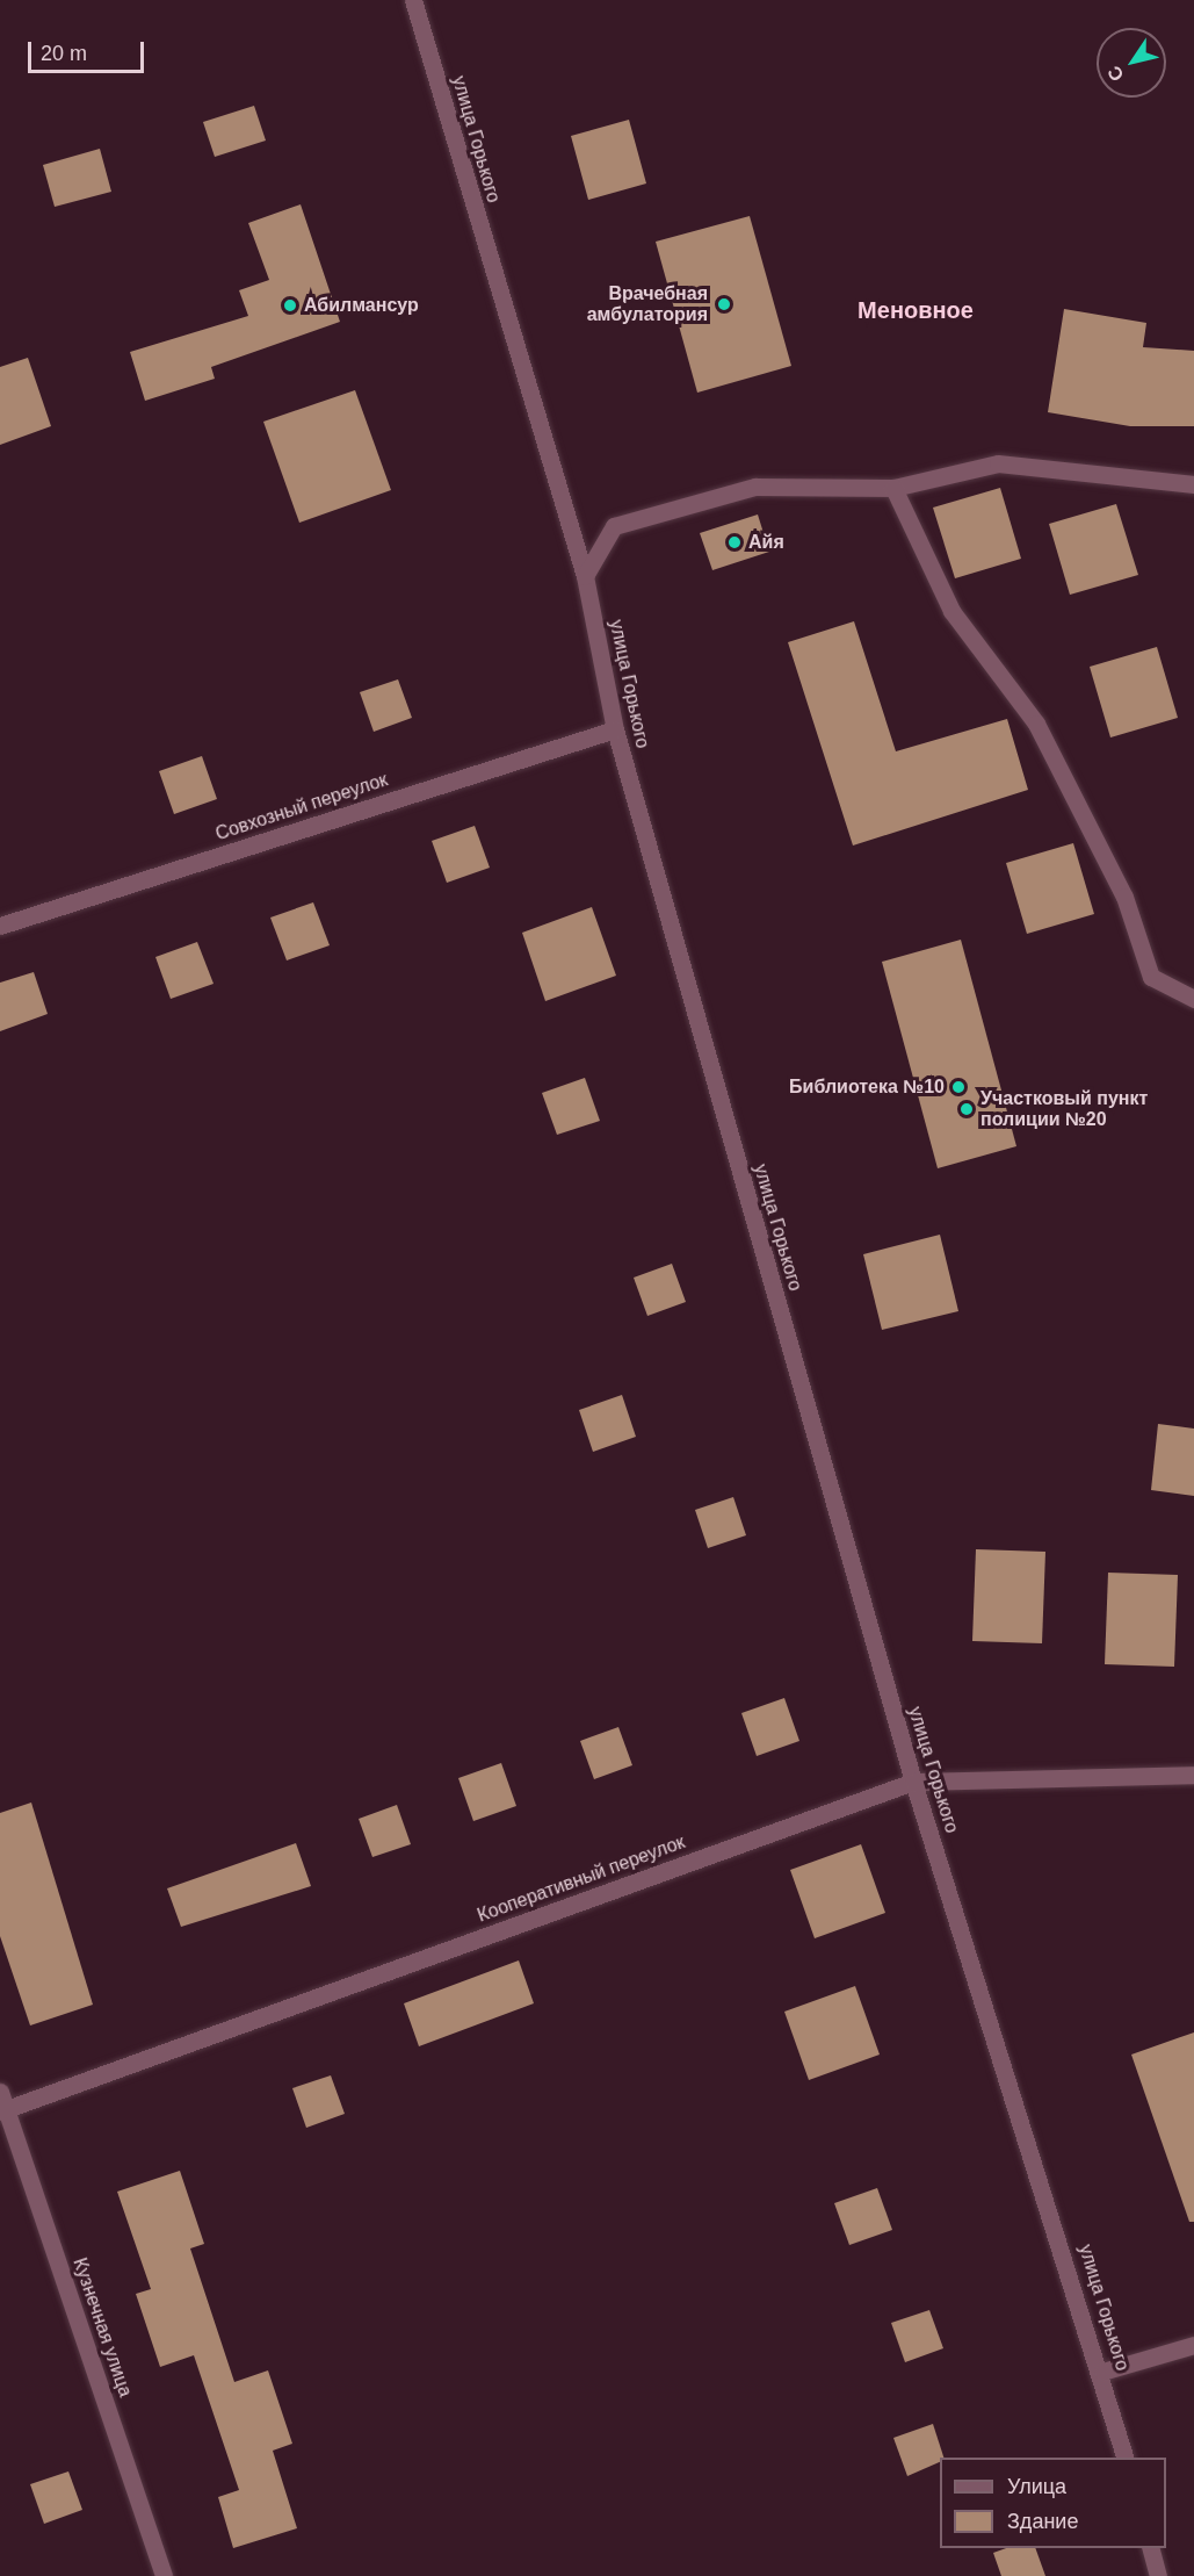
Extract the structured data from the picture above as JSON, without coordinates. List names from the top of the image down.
{
  "streets": {
    "lane": [
      "улица Горького",
      "Совхозный переулок",
      "Кооперативный переулок",
      "Кузнечная улица"
    ]
  },
  "crossings": [
    ["улица Горького", "Совхозный переулок"],
    ["улица Горького", "Кооперативный переулок"],
    ["Кооперативный переулок", "Кузнечная улица"]
  ],
  "districts": ["Меновное"],
  "places": [
    "Врачебная амбулатория",
    "Абилмансур",
    "Айя",
    "Библиотека №10",
    "Участковый пункт полиции №20"
  ],
  "legend": ["Улица", "Здание"],
  "scale_bar": "20 m",
  "north": "bottom left"
}
